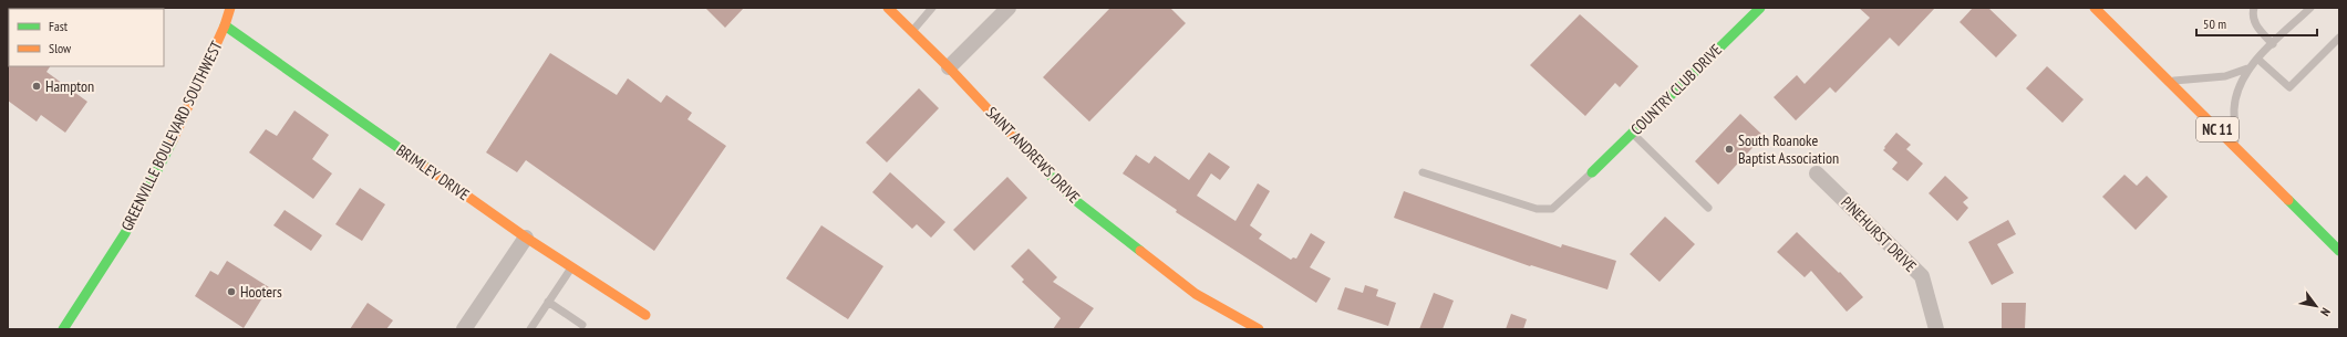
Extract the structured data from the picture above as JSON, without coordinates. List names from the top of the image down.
{
  "streets": {
    "main road": [
      "COUNTRY CLUB DRIVE",
      "NC 11",
      "GREENVILLE BOULEVARD SOUTHWEST",
      "SAINT ANDREWS DRIVE",
      "BRIMLEY DRIVE"
    ],
    "street": ["PINEHURST DRIVE"]
  },
  "crossings": [
    ["GREENVILLE BOULEVARD SOUTHWEST", "BRIMLEY DRIVE"]
  ],
  "places": ["Hampton", "South Roanoke Baptist Association", "Hooters"],
  "legend": ["Fast", "Slow"],
  "scale_bar": "50 m",
  "north": "bottom right"
}
